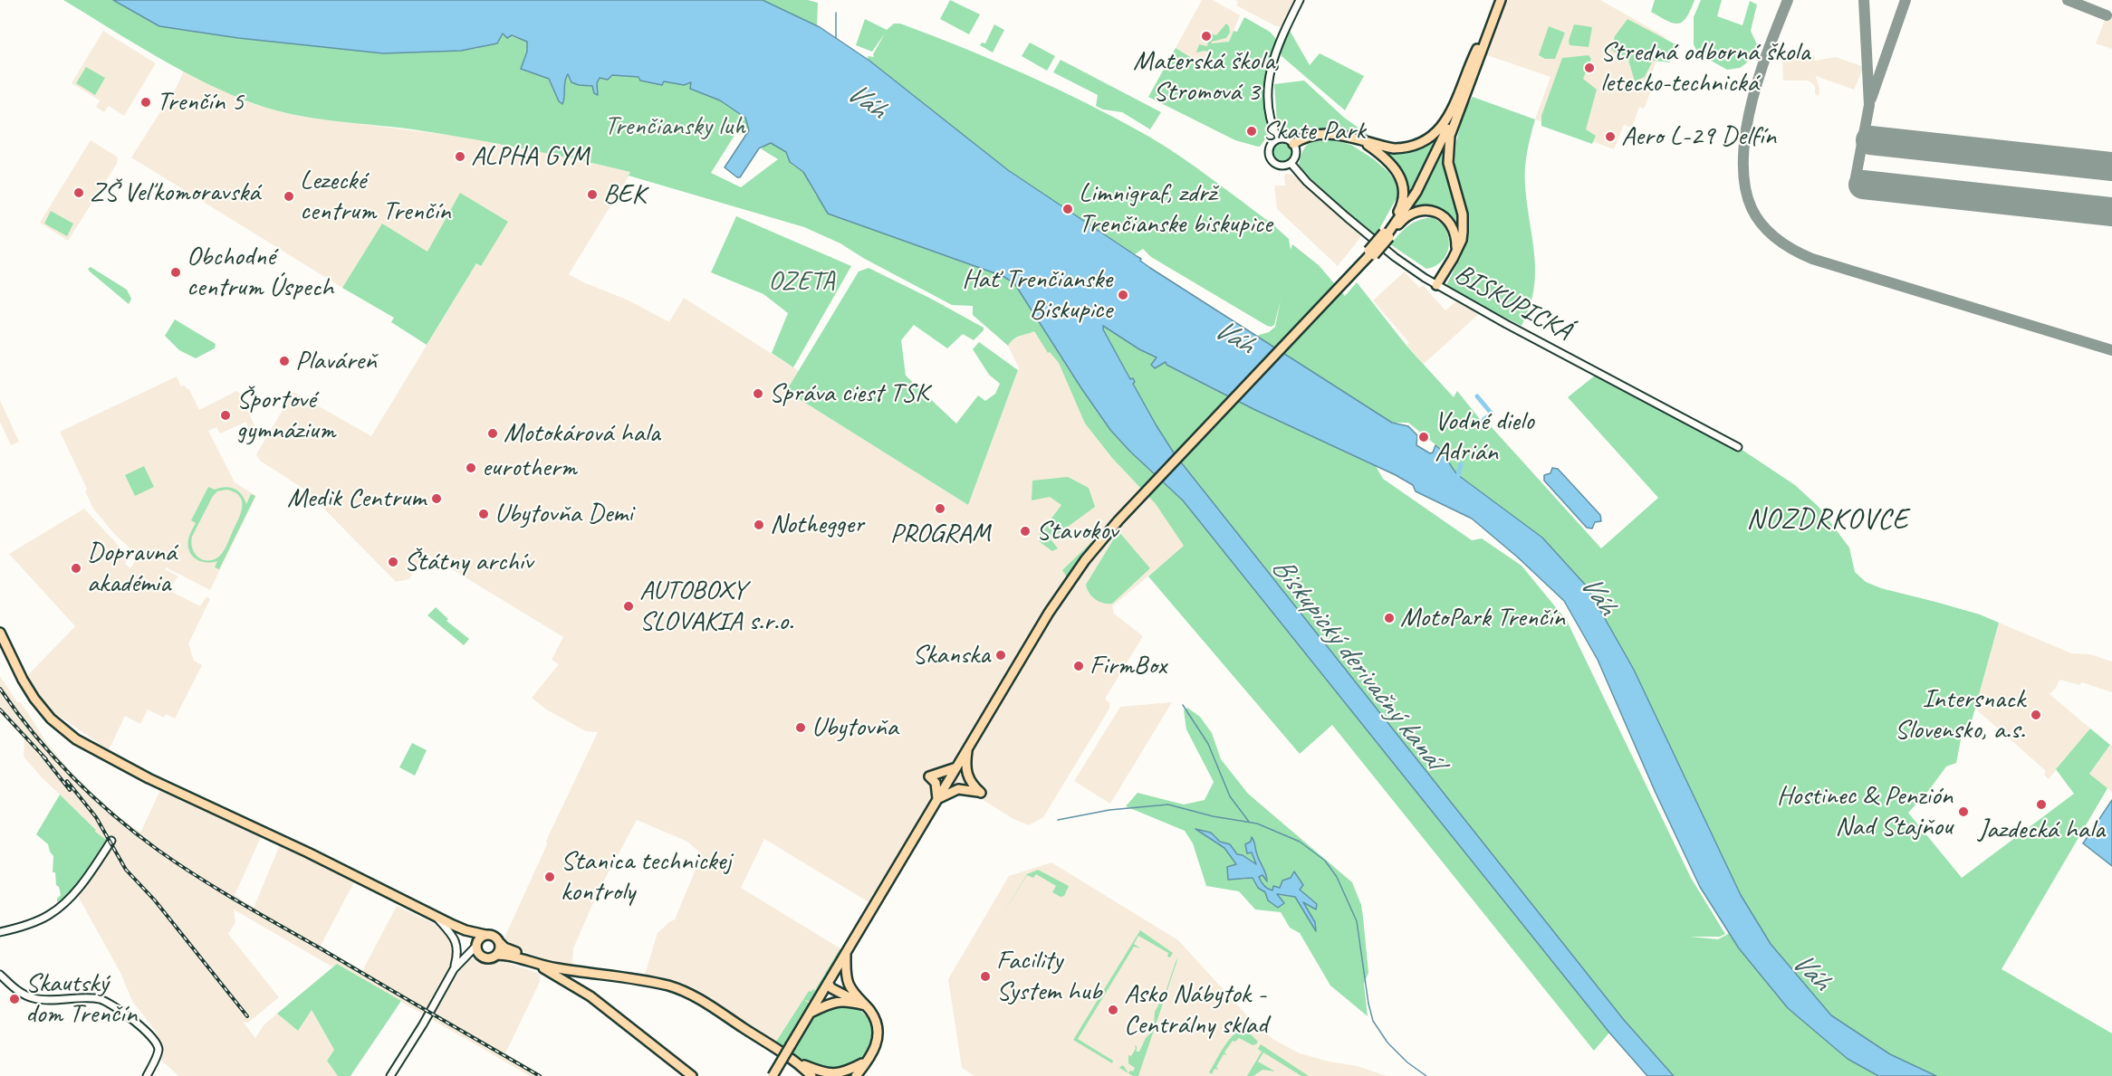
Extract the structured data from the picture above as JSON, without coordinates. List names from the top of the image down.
{
  "streets": {
    "street": ["BISKUPICKÁ"]
  },
  "districts": ["NOZDRKOVCE"],
  "water": ["Váh", "Biskupický derivačný kanál"],
  "parks": ["Trenčiansky luh", "OZETA"],
  "places": [
    "Materská škola, Stromová 3",
    "Stredná odborná škola letecko-technická",
    "Trenčín 5",
    "Skate Park",
    "Aero L-29 Delfín",
    "ALPHA GYM",
    "ZŠ Veľkomoravská",
    "BEK",
    "Lezecké centrum Trenčín",
    "Limnigraf, zdrž Trenčianske biskupice",
    "Obchodné centrum Úspech",
    "Hať Trenčianske Biskupice",
    "Plaváreň",
    "Správa ciest TSK",
    "Športové gymnázium",
    "Motokárová hala",
    "Vodné dielo Adrián",
    "eurotherm",
    "Medik Centrum",
    "PROGRAM",
    "Ubytovňa Demi",
    "Nothegger",
    "Stavokov",
    "Štátny archív",
    "Dopravná akadémia",
    "AUTOBOXY SLOVAKIA s.r.o.",
    "MotoPark Trenčín",
    "Skanska",
    "FirmBox",
    "Intersnack Slovensko, a.s.",
    "Ubytovňa",
    "Jazdecká hala",
    "Hostinec & Penzión Nad Stajňou",
    "Stanica technickej kontroly",
    "Facility System hub",
    "Skautský dom Trenčín",
    "Asko Nábytok - Centrálny sklad"
  ]
}
